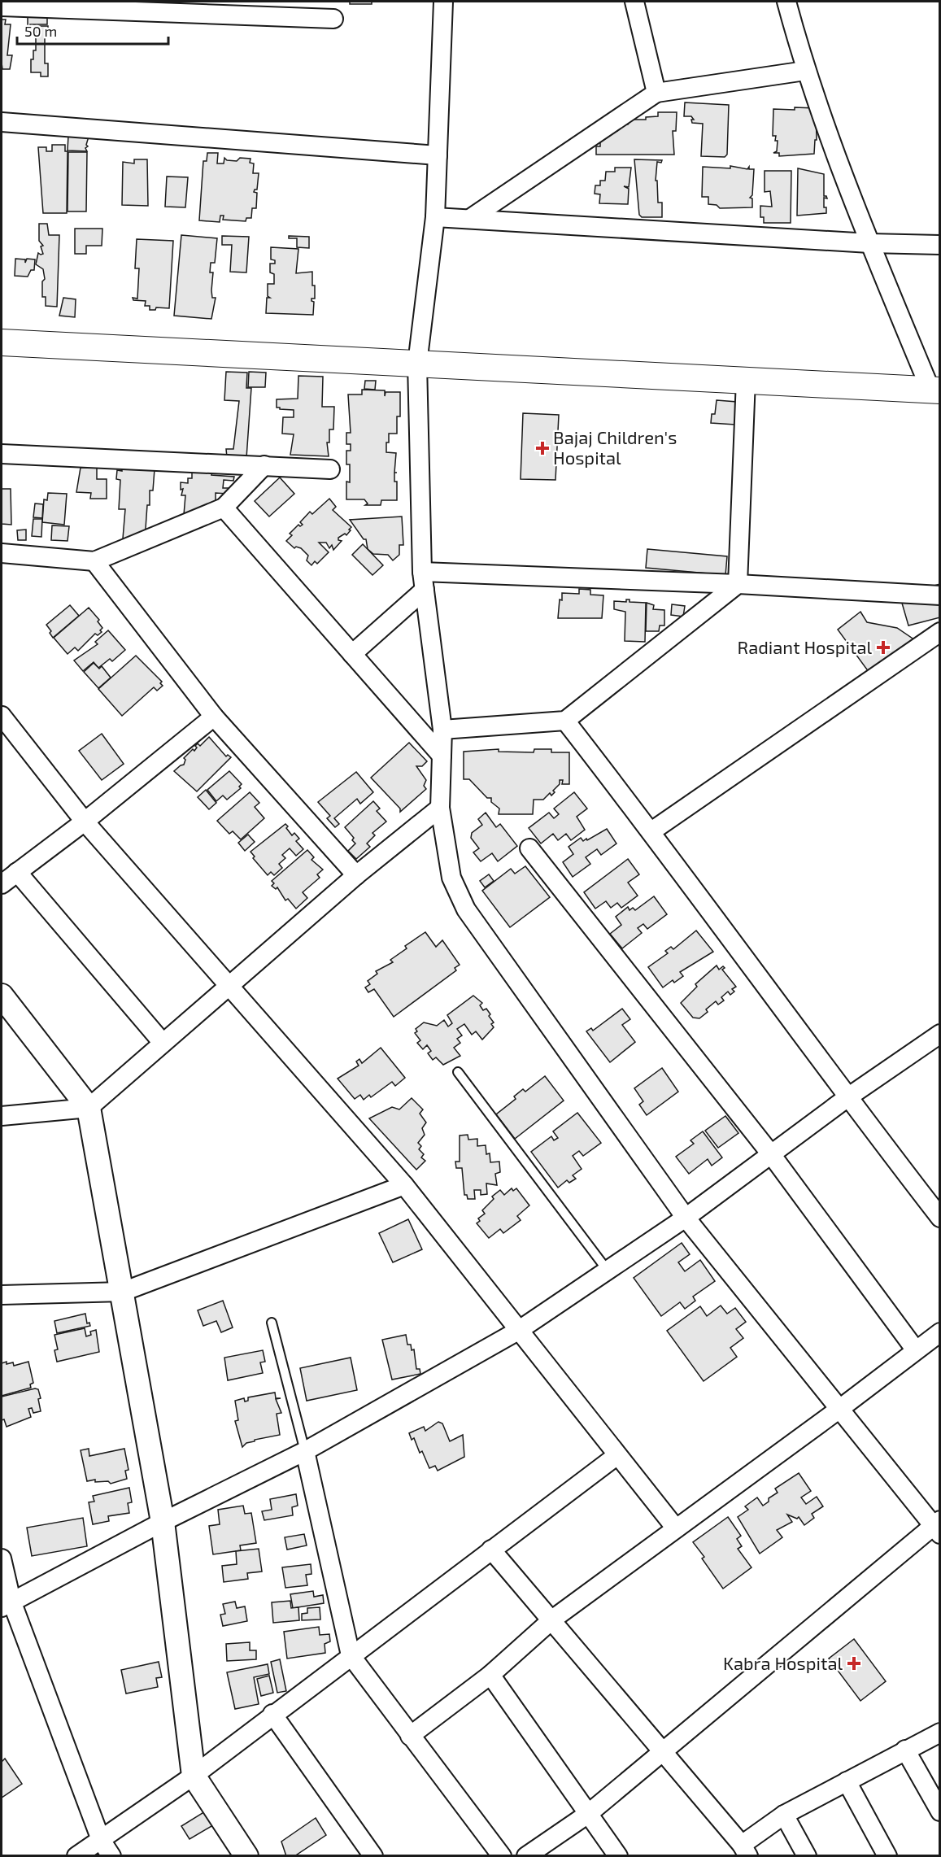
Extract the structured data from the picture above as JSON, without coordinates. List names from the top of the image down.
{
  "places": {
    "health": ["Bajaj Children's Hospital", "Radiant Hospital", "Kabra Hospital"]
  },
  "scale_bar": "50 m"
}
